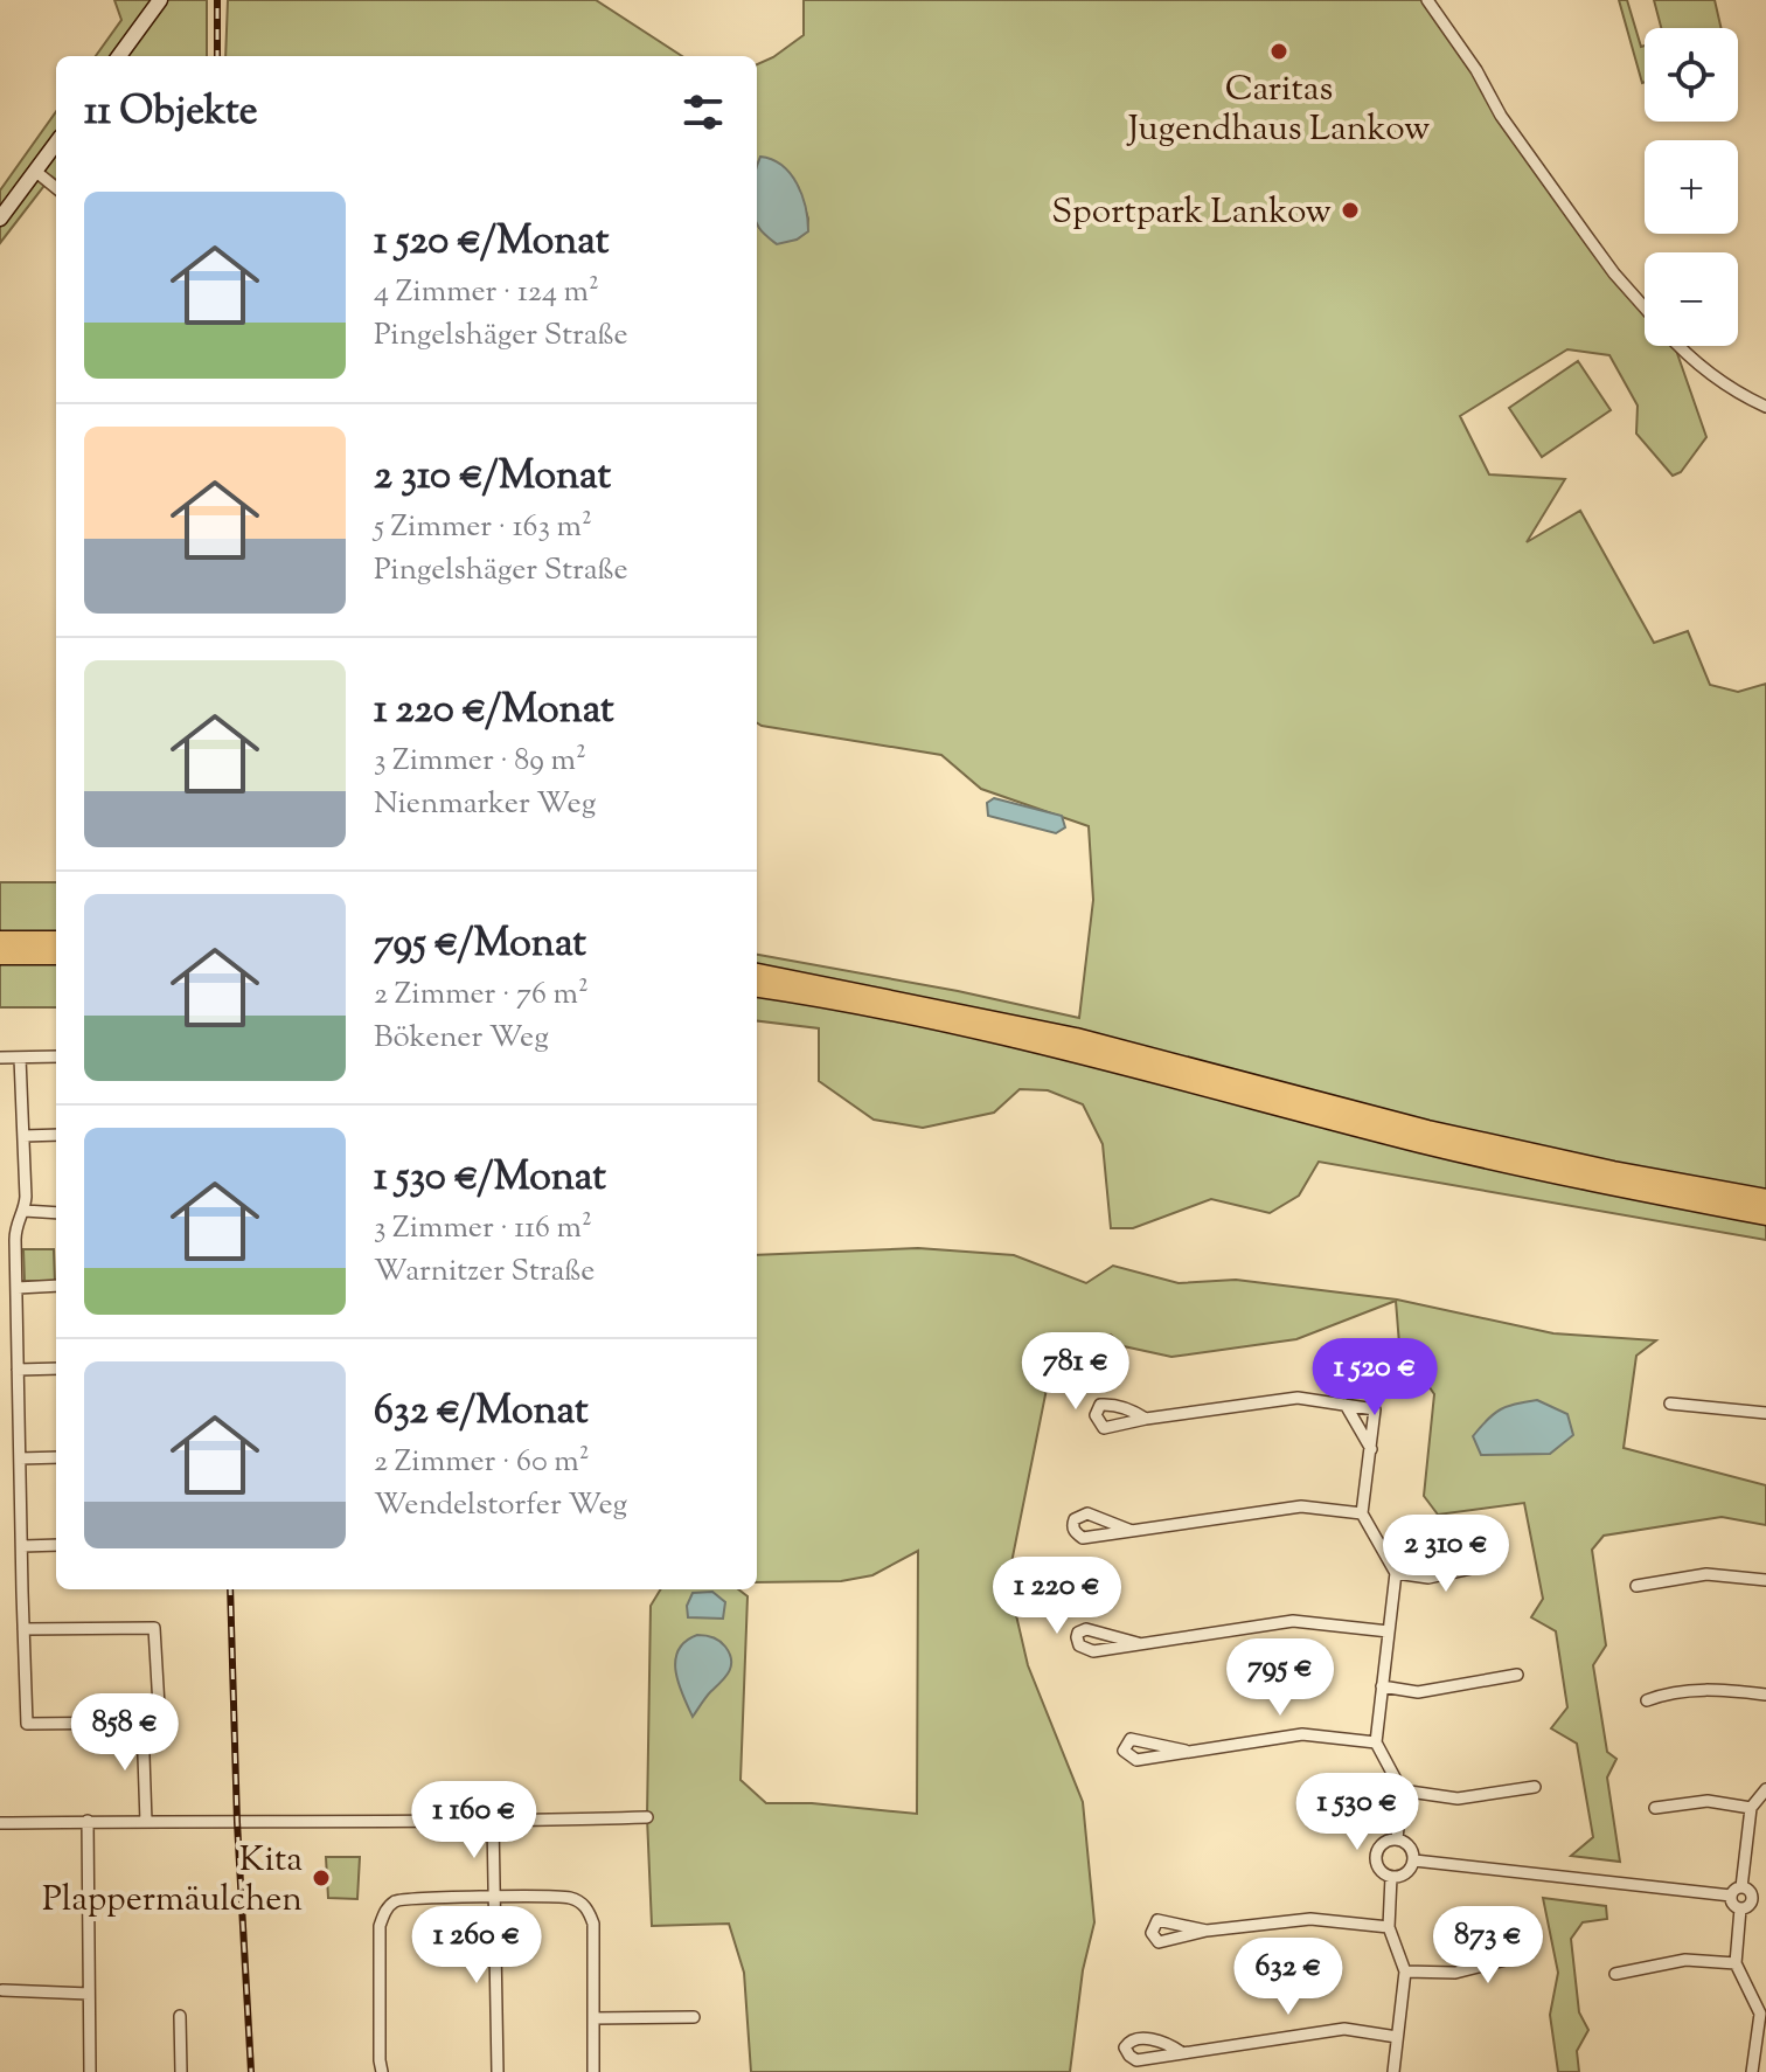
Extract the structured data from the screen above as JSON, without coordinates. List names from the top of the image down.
{
  "places": ["Caritas Jugendhaus Lankow", "Sportpark Lankow", "Kita Plappermäulchen"],
  "page": {
    "map_buttons": ["+", "−"],
    "heading": "11 Objekte",
    "list": [
      {
        "name": "1 520 €/Monat",
        "note": "4 Zimmer · 124 m² · Pingelshäger Straße"
      },
      {
        "name": "2 310 €/Monat",
        "note": "5 Zimmer · 163 m² · Pingelshäger Straße"
      },
      {
        "name": "1 220 €/Monat",
        "note": "3 Zimmer · 89 m² · Nienmarker Weg"
      },
      {
        "name": "795 €/Monat",
        "note": "2 Zimmer · 76 m² · Bökener Weg"
      },
      {
        "name": "1 530 €/Monat",
        "note": "3 Zimmer · 116 m² · Warnitzer Straße"
      },
      {
        "name": "632 €/Monat",
        "note": "2 Zimmer · 60 m² · Wendelstorfer Weg"
      }
    ],
    "price": [
      "781 €",
      "1 520 €",
      "2 310 €",
      "1 220 €",
      "795 €",
      "858 €",
      "1 530 €",
      "1 160 €",
      "1 260 €",
      "873 €",
      "632 €"
    ]
  }
}
